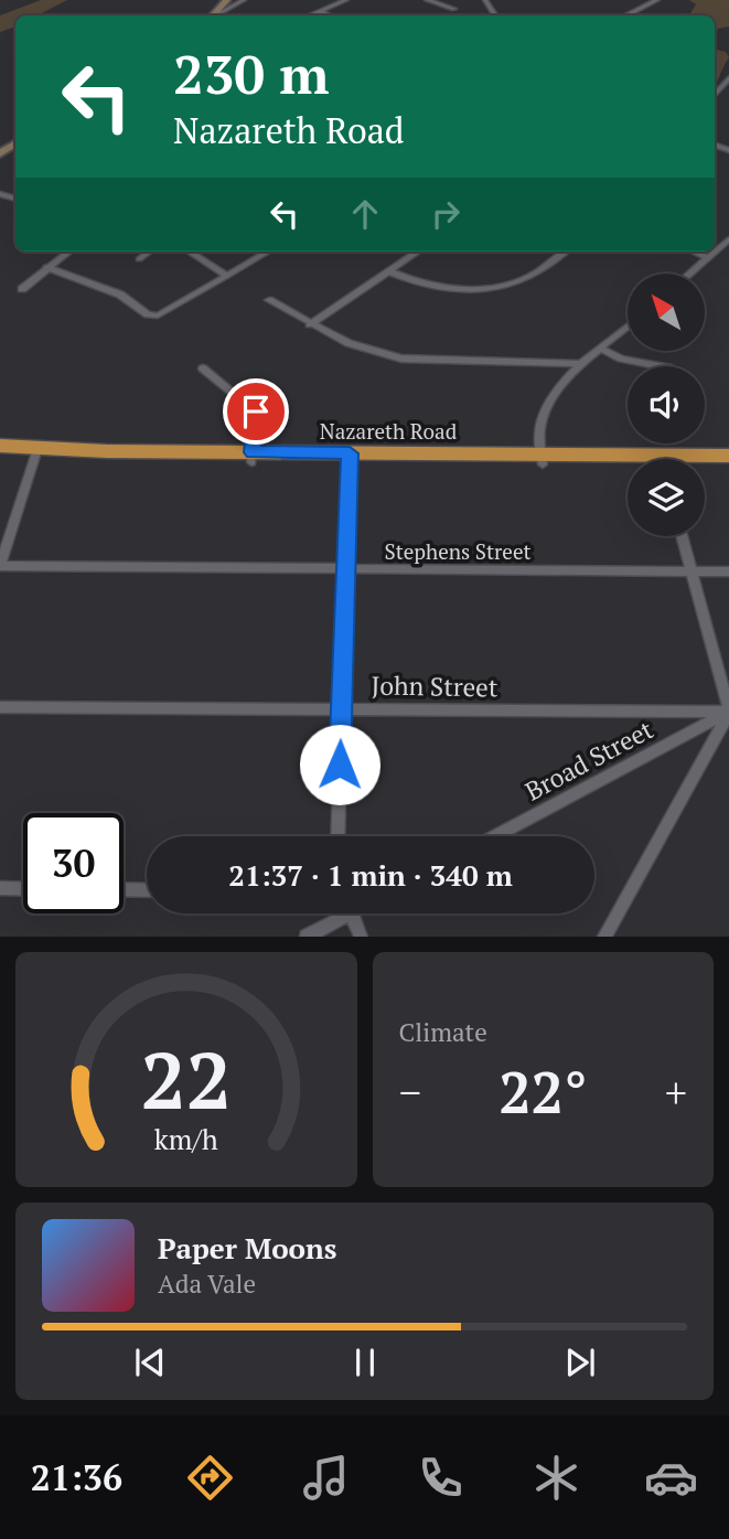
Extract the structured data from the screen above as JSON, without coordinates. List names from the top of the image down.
{
  "streets": {
    "highway": ["Nazareth Road"],
    "street": ["Stephens Street", "John Street", "Broad Street"]
  },
  "crossings": [
    ["John Street", "Broad Street"]
  ],
  "north": "top left",
  "page": {
    "turn": ["230 m", "Nazareth Road"],
    "limit": "30",
    "trip": "21:37 · 1 min · 340 m",
    "tile": "Climate",
    "heat": ["−", "22°", "+"],
    "song": ["Paper Moons", "Ada Vale"],
    "tabs": "21:36",
    "gauge": ["22", "km/h"]
  }
}
